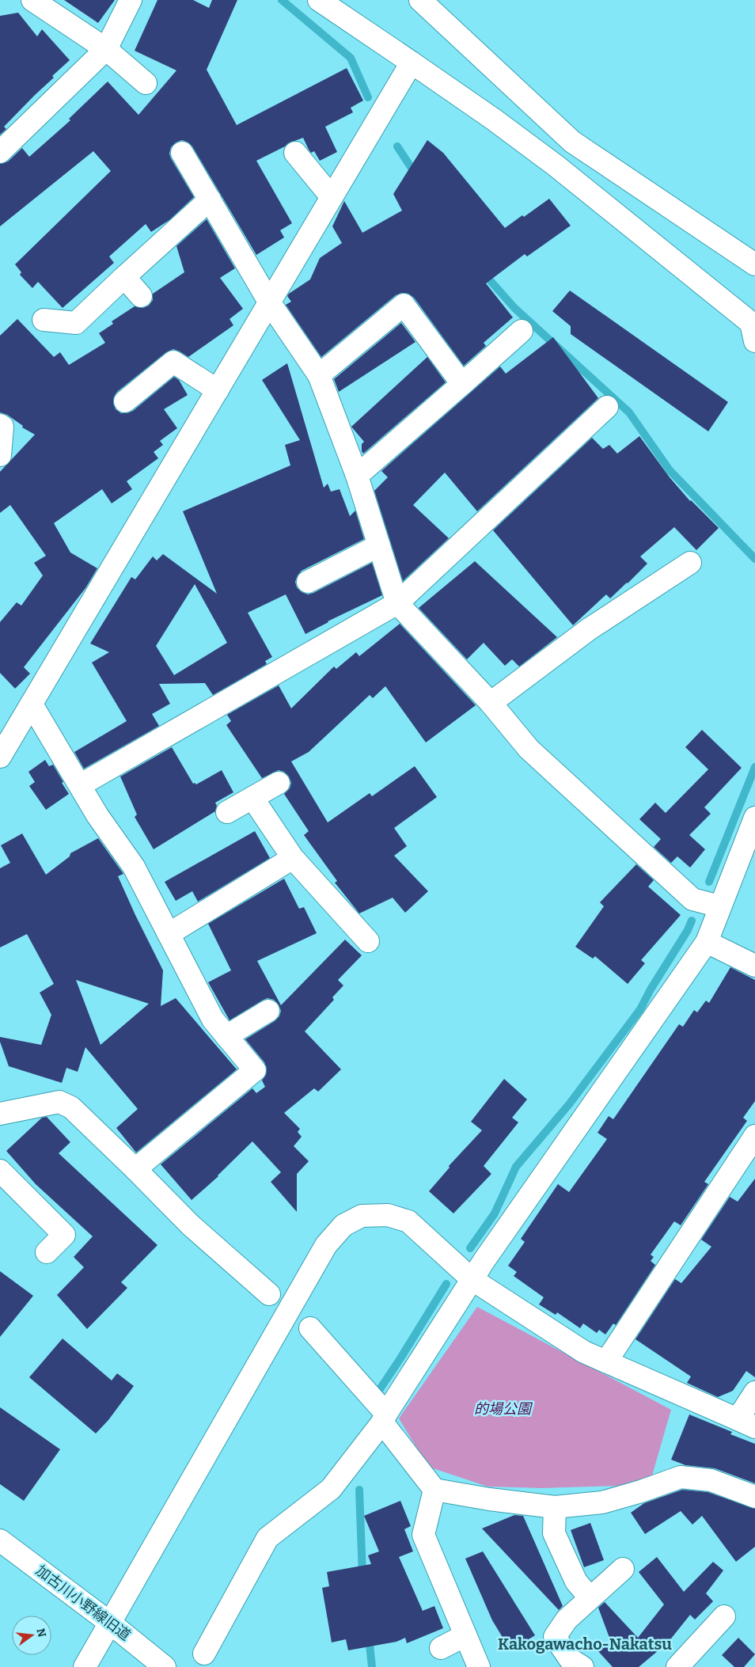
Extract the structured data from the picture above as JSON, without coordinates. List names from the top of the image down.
{
  "streets": {
    "street": ["加古川小野線旧道"]
  },
  "districts": ["Kakogawacho-Nakatsu"],
  "parks": ["的場公園"],
  "north": "right"
}
